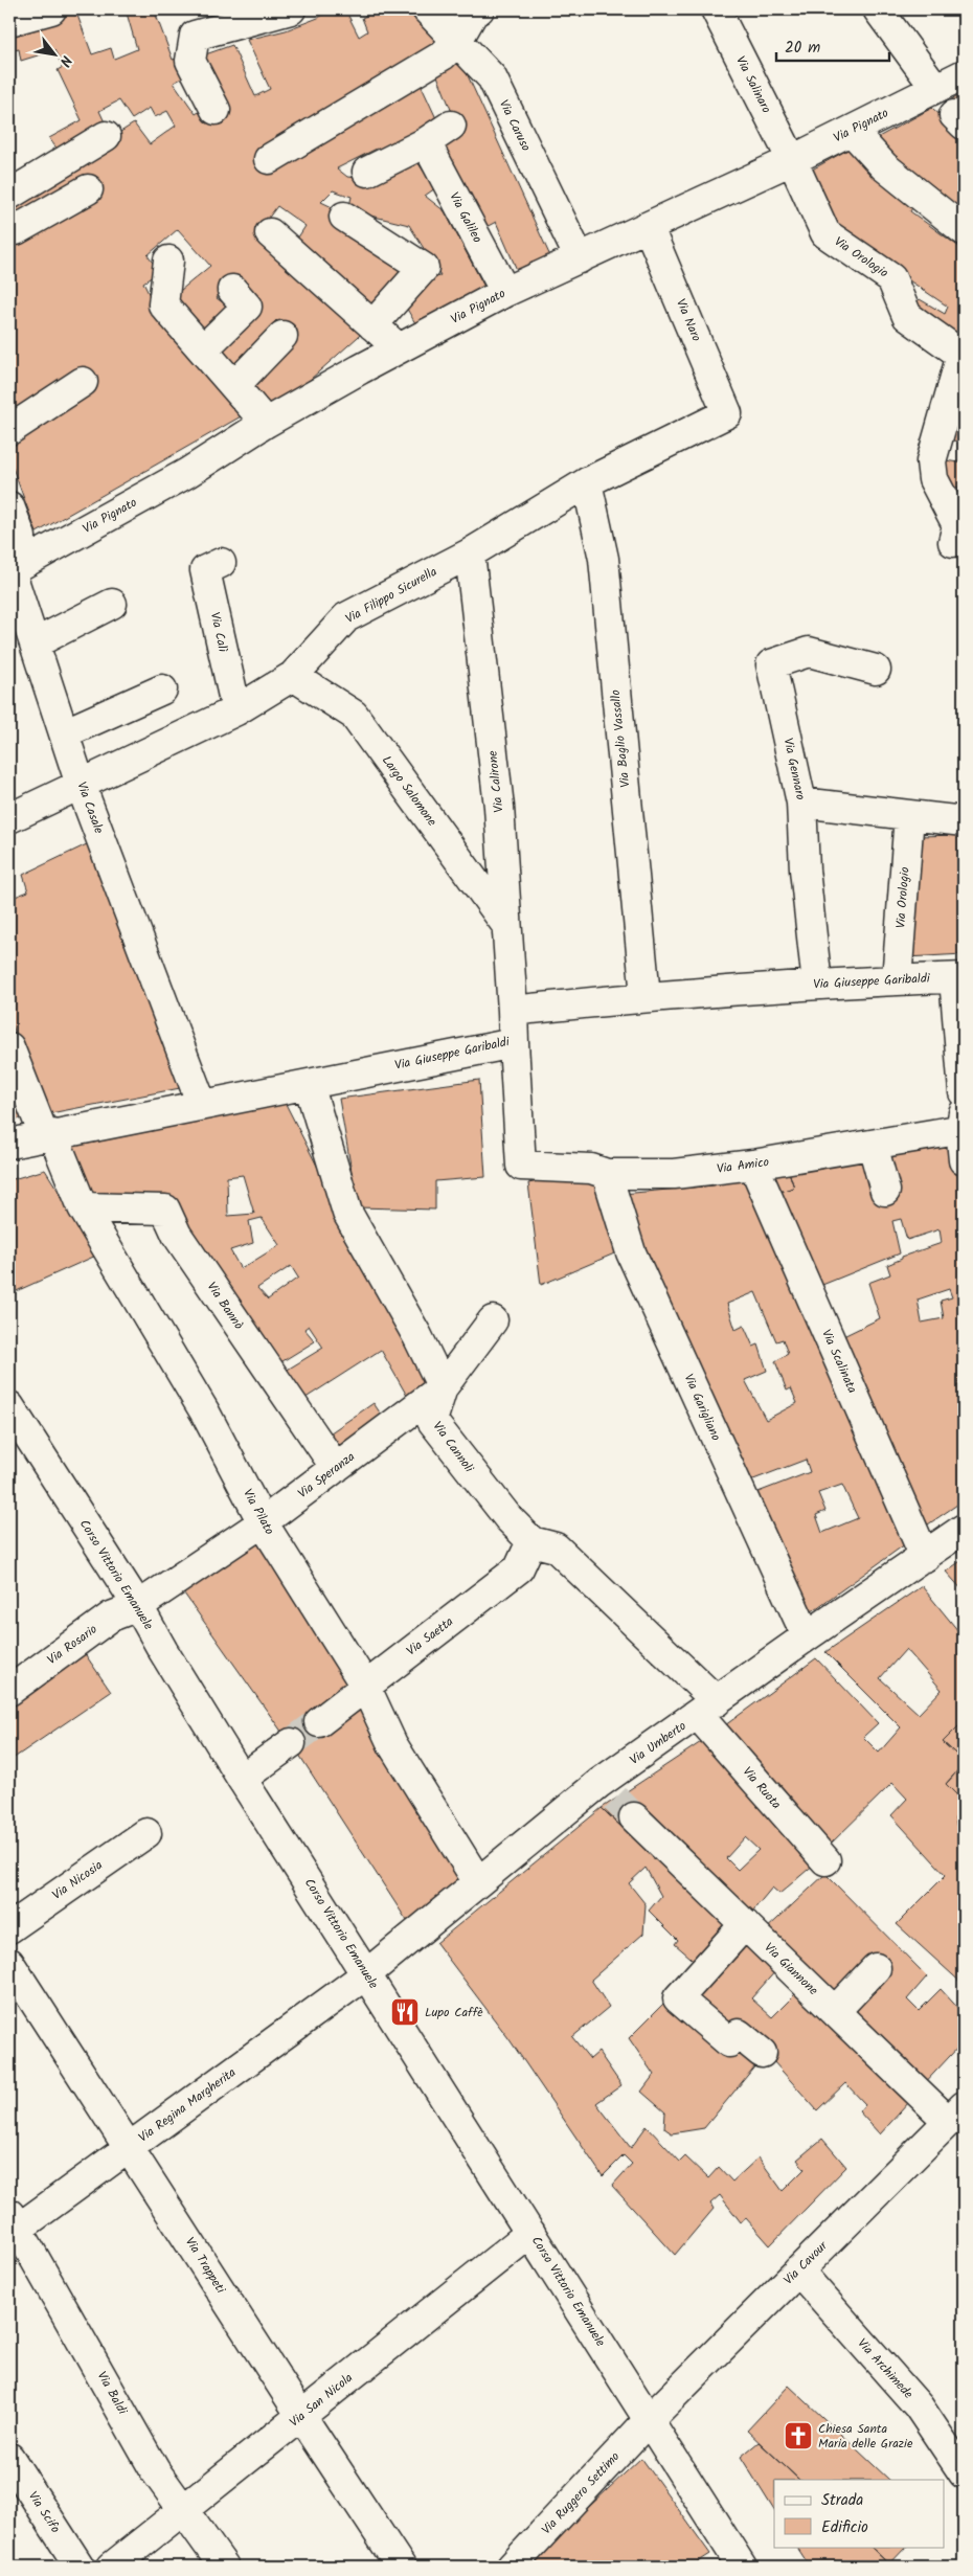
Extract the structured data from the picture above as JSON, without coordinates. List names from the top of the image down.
{
  "streets": {
    "street": [
      "Via Salinaro",
      "Via Caruso",
      "Via Pignato",
      "Via Galileo",
      "Via Orologio",
      "Via Naro",
      "Via Filippo Sicurella",
      "Via Calì",
      "Via Baglio Vassallo",
      "Via Gennaro",
      "Via Calirone",
      "Largo Salomone",
      "Via Casale",
      "Via Giuseppe Garibaldi",
      "Via Amico",
      "Via Bannò",
      "Via Scalinata",
      "Via Garigliano",
      "Via Cannoli",
      "Via Speranza",
      "Via Pilato",
      "Corso Vittorio Emanuele",
      "Via Saetta",
      "Via Rosario",
      "Via Umberto",
      "Via Ruota",
      "Via Nicosia",
      "Via Giannone",
      "Via Regina Margherita",
      "Via Cavour",
      "Via Trappeti",
      "Via Archimede",
      "Via Baldi",
      "Via San Nicola",
      "Via Ruggero Settimo",
      "Via Scifo"
    ]
  },
  "crossings": [
    ["Via Salinaro", "Via Pignato"],
    ["Via Salinaro", "Via Orologio"],
    ["Via Caruso", "Via Pignato"],
    ["Via Pignato", "Via Galileo"],
    ["Via Pignato", "Via Orologio"],
    ["Via Pignato", "Via Naro"],
    ["Via Pignato", "Via Casale"],
    ["Via Orologio", "Via Giuseppe Garibaldi"],
    ["Via Naro", "Via Filippo Sicurella"],
    ["Via Filippo Sicurella", "Via Calì"],
    ["Via Filippo Sicurella", "Via Baglio Vassallo"],
    ["Via Filippo Sicurella", "Via Calirone"],
    ["Via Filippo Sicurella", "Largo Salomone"],
    ["Via Filippo Sicurella", "Via Casale"],
    ["Via Baglio Vassallo", "Via Giuseppe Garibaldi"],
    ["Via Gennaro", "Via Giuseppe Garibaldi"],
    ["Via Calirone", "Largo Salomone"],
    ["Via Calirone", "Via Giuseppe Garibaldi"],
    ["Via Casale", "Via Giuseppe Garibaldi"],
    ["Via Giuseppe Garibaldi", "Via Amico"],
    ["Via Giuseppe Garibaldi", "Via Pilato"],
    ["Via Amico", "Via Scalinata"],
    ["Via Amico", "Via Garigliano"],
    ["Via Bannò", "Via Speranza"],
    ["Via Bannò", "Via Pilato"],
    ["Via Scalinata", "Via Umberto"],
    ["Via Garigliano", "Via Umberto"],
    ["Via Cannoli", "Via Speranza"],
    ["Via Cannoli", "Via Saetta"],
    ["Via Speranza", "Via Pilato"],
    ["Via Speranza", "Corso Vittorio Emanuele"],
    ["Via Speranza", "Via Rosario"],
    ["Via Pilato", "Via Saetta"],
    ["Via Pilato", "Via Umberto"],
    ["Corso Vittorio Emanuele", "Via Rosario"],
    ["Corso Vittorio Emanuele", "Via Umberto"],
    ["Corso Vittorio Emanuele", "Via Regina Margherita"],
    ["Corso Vittorio Emanuele", "Via Cavour"],
    ["Corso Vittorio Emanuele", "Via San Nicola"],
    ["Corso Vittorio Emanuele", "Via Ruggero Settimo"],
    ["Via Umberto", "Via Ruota"],
    ["Via Umberto", "Via Giannone"],
    ["Via Umberto", "Via Regina Margherita"],
    ["Via Giannone", "Via Cavour"],
    ["Via Regina Margherita", "Via Trappeti"],
    ["Via Regina Margherita", "Via Baldi"],
    ["Via Cavour", "Via Archimede"],
    ["Via Cavour", "Via Ruggero Settimo"],
    ["Via Trappeti", "Via San Nicola"],
    ["Via Baldi", "Via San Nicola"]
  ],
  "places": {
    "restaurant": ["Lupo Caffè"],
    "church": ["Chiesa Santa Maria delle Grazie"]
  },
  "legend": ["Strada", "Edificio"],
  "scale_bar": "20 m",
  "north": "bottom right"
}
